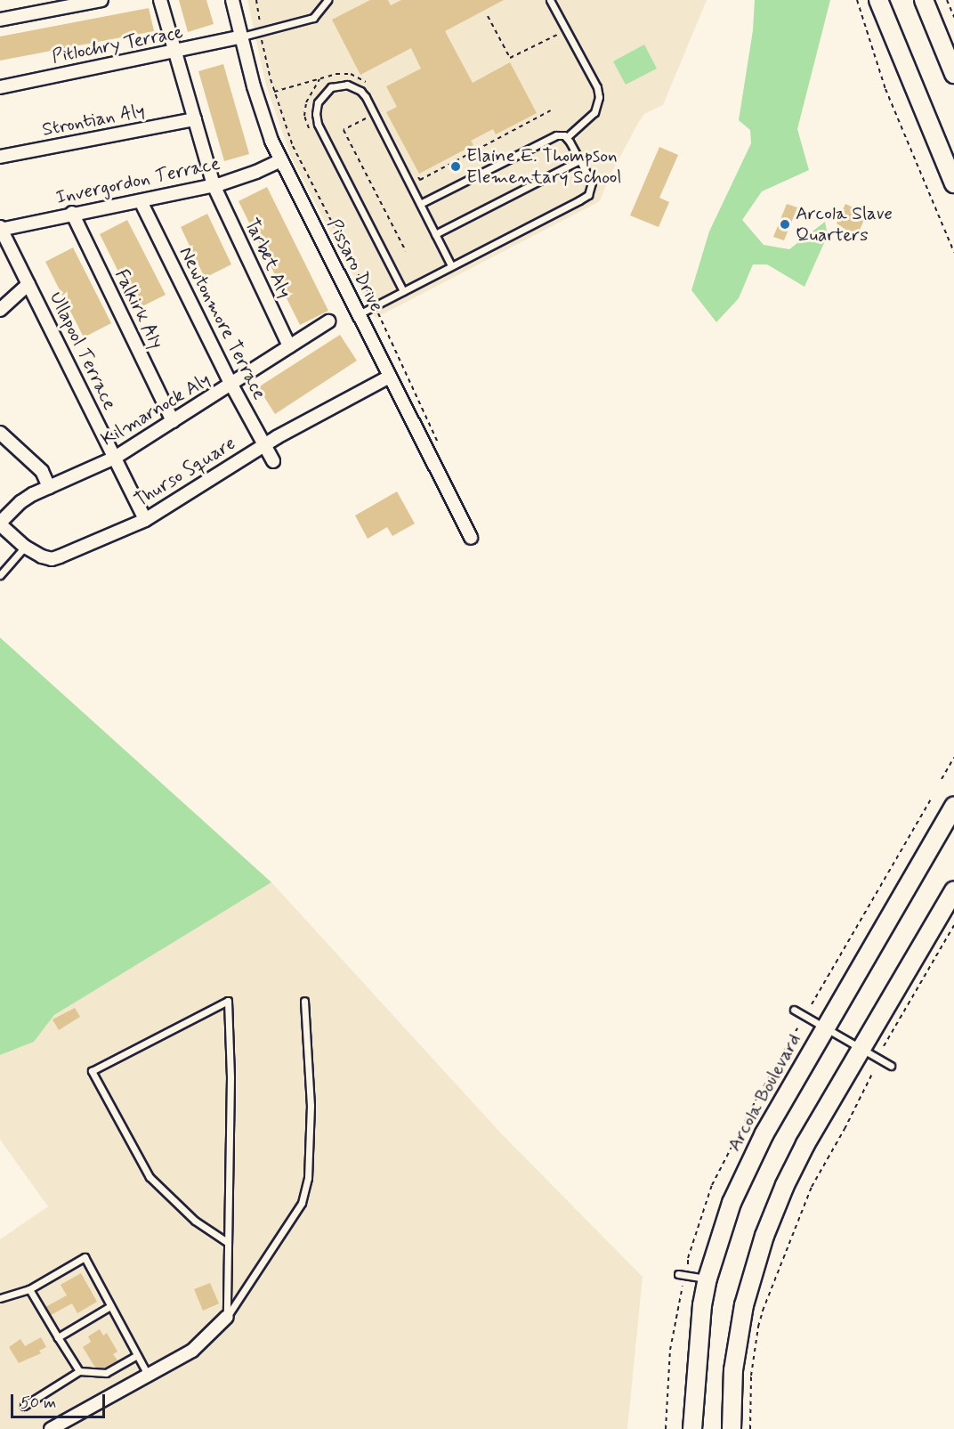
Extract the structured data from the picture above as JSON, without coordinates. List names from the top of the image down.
{
  "streets": {
    "main road": ["Arcola Boulevard"],
    "street": [
      "Pitlochry Terrace",
      "Strontian Aly",
      "Invergordon Terrace",
      "Tarbet Aly",
      "Pissaro Drive",
      "Falkirk Aly",
      "Newtonmore Terrace",
      "Ullapool Terrace",
      "Kilmarnock Aly",
      "Thurso Square"
    ]
  },
  "crossings": [
    ["Pitlochry Terrace", "Tarbet Aly"],
    ["Pitlochry Terrace", "Pissaro Drive"],
    ["Strontian Aly", "Tarbet Aly"],
    ["Invergordon Terrace", "Tarbet Aly"],
    ["Invergordon Terrace", "Pissaro Drive"],
    ["Invergordon Terrace", "Falkirk Aly"],
    ["Invergordon Terrace", "Newtonmore Terrace"],
    ["Invergordon Terrace", "Ullapool Terrace"],
    ["Tarbet Aly", "Kilmarnock Aly"],
    ["Pissaro Drive", "Thurso Square"],
    ["Falkirk Aly", "Kilmarnock Aly"],
    ["Newtonmore Terrace", "Kilmarnock Aly"],
    ["Newtonmore Terrace", "Thurso Square"],
    ["Ullapool Terrace", "Kilmarnock Aly"],
    ["Ullapool Terrace", "Thurso Square"],
    ["Kilmarnock Aly", "Thurso Square"]
  ],
  "places": ["Elaine E. Thompson Elementary School", "Arcola Slave Quarters"],
  "scale_bar": "50 m"
}
